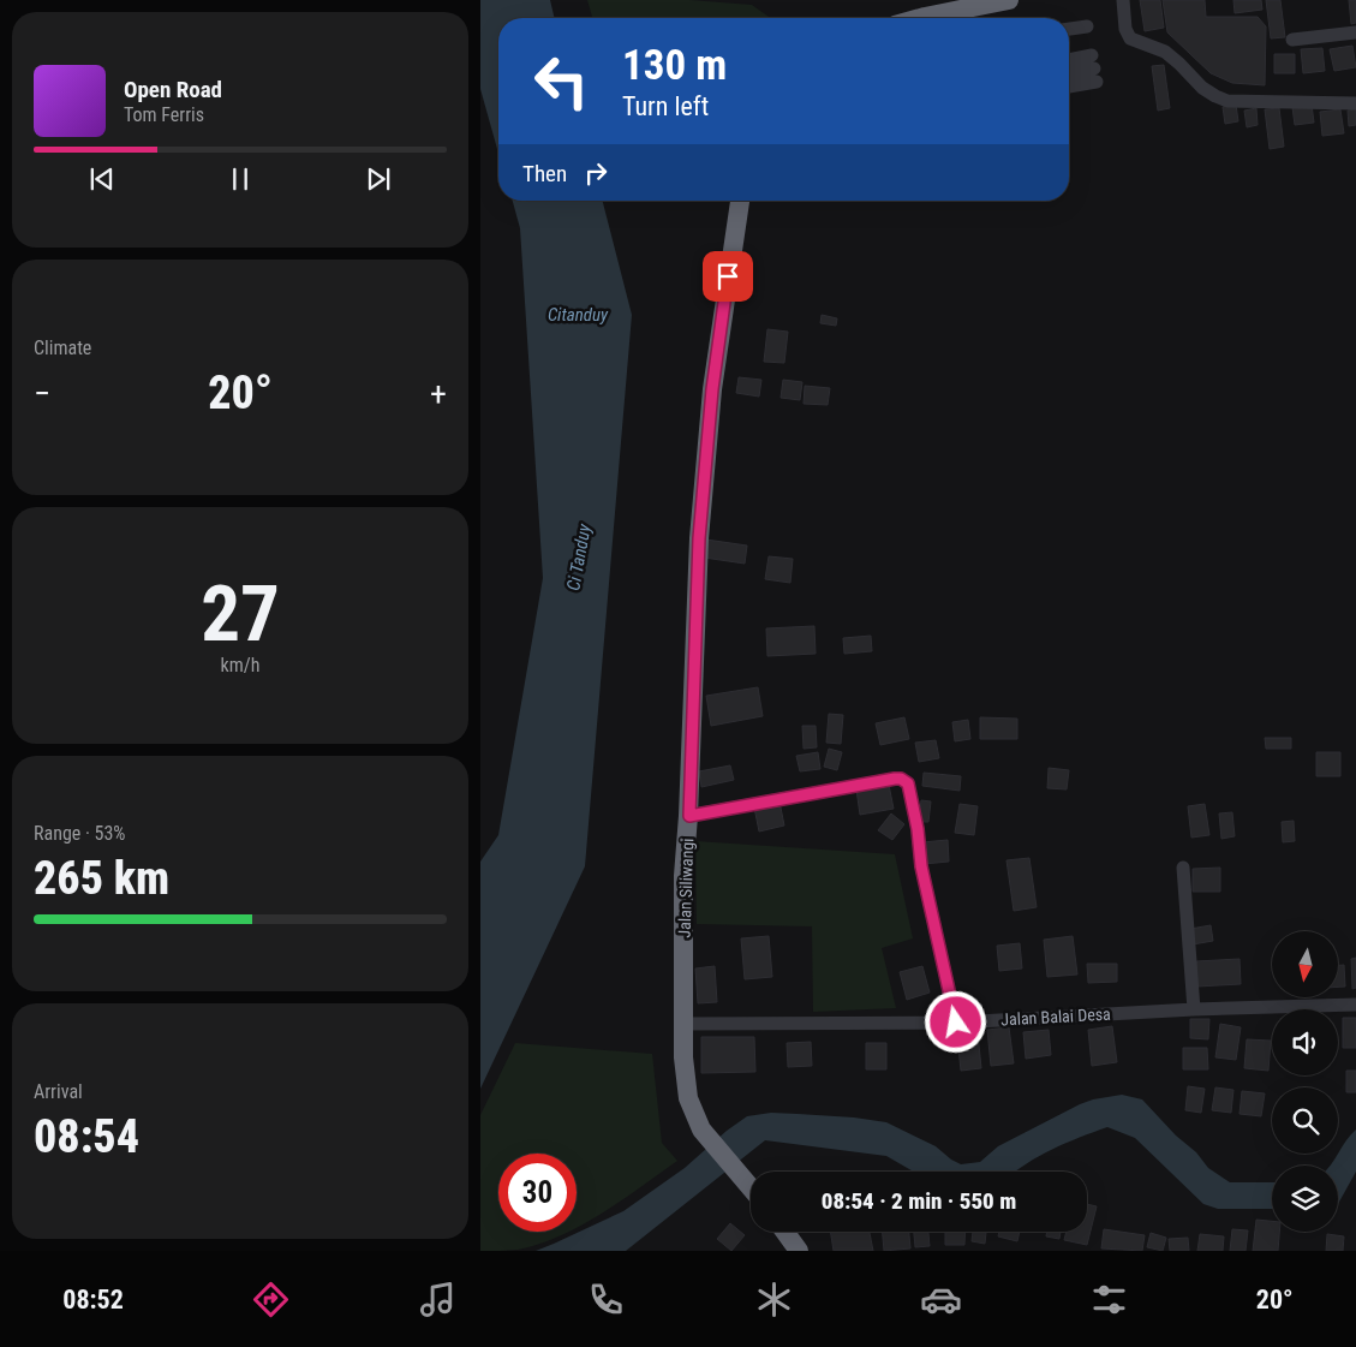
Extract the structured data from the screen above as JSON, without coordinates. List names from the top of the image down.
{
  "streets": {
    "highway": ["Jalan Siliwangi"],
    "street": ["Jalan Balai Desa"]
  },
  "crossings": [
    ["Jalan Siliwangi", "Jalan Balai Desa"]
  ],
  "water": ["Citanduy", "Ci Tanduy"],
  "north": "bottom",
  "page": {
    "turn": ["130 m", "Turn left"],
    "song": ["Open Road", "Tom Ferris"],
    "then": "Then",
    "tile": [
      "Climate",
      ["27", "km/h"],
      ["Range · 53%", "265 km"],
      ["Arrival", "08:54"]
    ],
    "heat": ["−", "20°", "+"],
    "limit": "30",
    "trip": "08:54 · 2 min · 550 m",
    "tabs": ["08:52", "20°"]
  }
}
